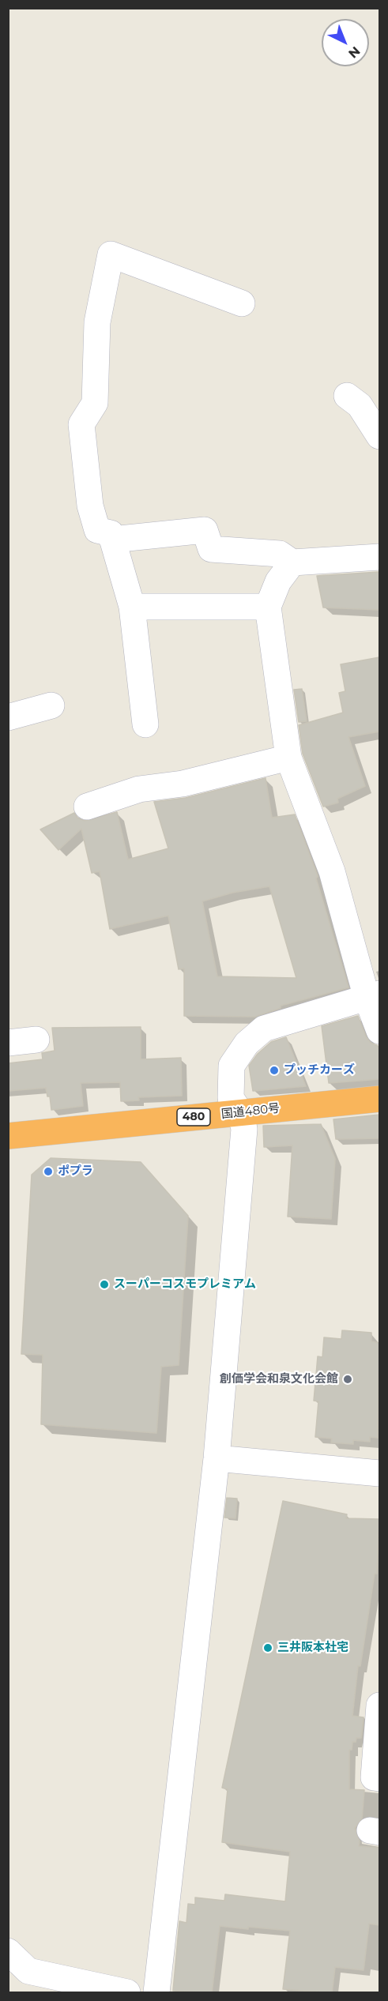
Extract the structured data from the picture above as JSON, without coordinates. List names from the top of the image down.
{
  "streets": {
    "highway": ["国道480号", "480"]
  },
  "places": [
    "プッチカーズ",
    "ポプラ",
    "スーパーコスモプレミアム",
    "創価学会和泉文化会館",
    "三井阪本社宅"
  ],
  "north": "bottom right"
}
